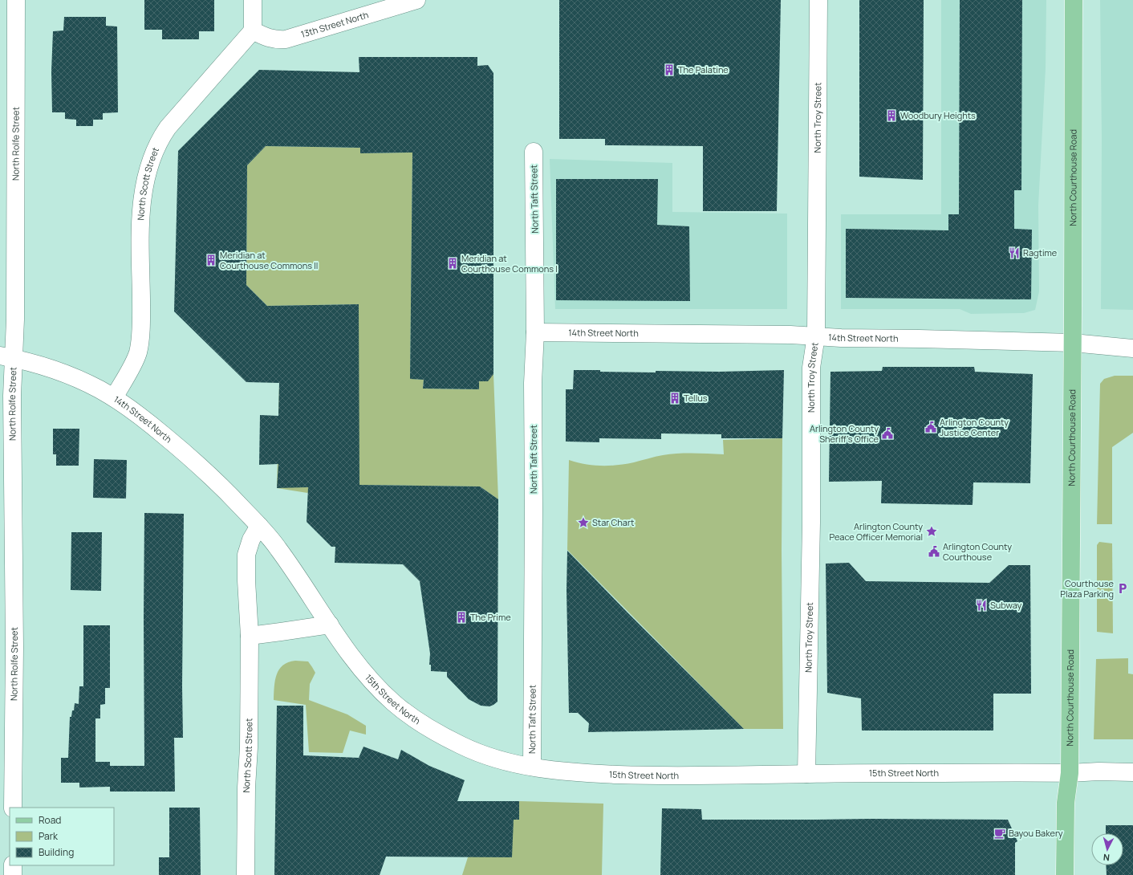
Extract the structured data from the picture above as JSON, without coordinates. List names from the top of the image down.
{
  "streets": {
    "main road": ["North Courthouse Road"],
    "street": [
      "13th Street North",
      "North Troy Street",
      "North Rolfe Street",
      "North Scott Street",
      "North Taft Street",
      "14th Street North",
      "15th Street North"
    ]
  },
  "crossings": [
    ["13th Street North", "North Scott Street"],
    ["North Troy Street", "14th Street North"],
    ["North Troy Street", "15th Street North"],
    ["North Rolfe Street", "14th Street North"],
    ["North Courthouse Road", "14th Street North"],
    ["North Courthouse Road", "15th Street North"],
    ["North Scott Street", "14th Street North"],
    ["North Scott Street", "15th Street North"],
    ["North Taft Street", "14th Street North"],
    ["North Taft Street", "15th Street North"],
    ["14th Street North", "15th Street North"]
  ],
  "places": {
    "building": [
      "The Palatine",
      "Woodbury Heights",
      "Meridian at Courthouse Commons II",
      "Meridian at Courthouse Commons I",
      "Tellus",
      "The Prime"
    ],
    "restaurant": ["Ragtime", "Subway"],
    "public building": ["Arlington County Justice Center", "Arlington County Sheriff's Office", "Arlington County Courthouse"],
    "place": ["Star Chart", "Arlington County Peace Officer Memorial"],
    "parking": ["Courthouse Plaza Parking"],
    "cafe": ["Bayou Bakery"]
  },
  "legend": ["Road", "Park", "Building"],
  "north": "bottom"
}
